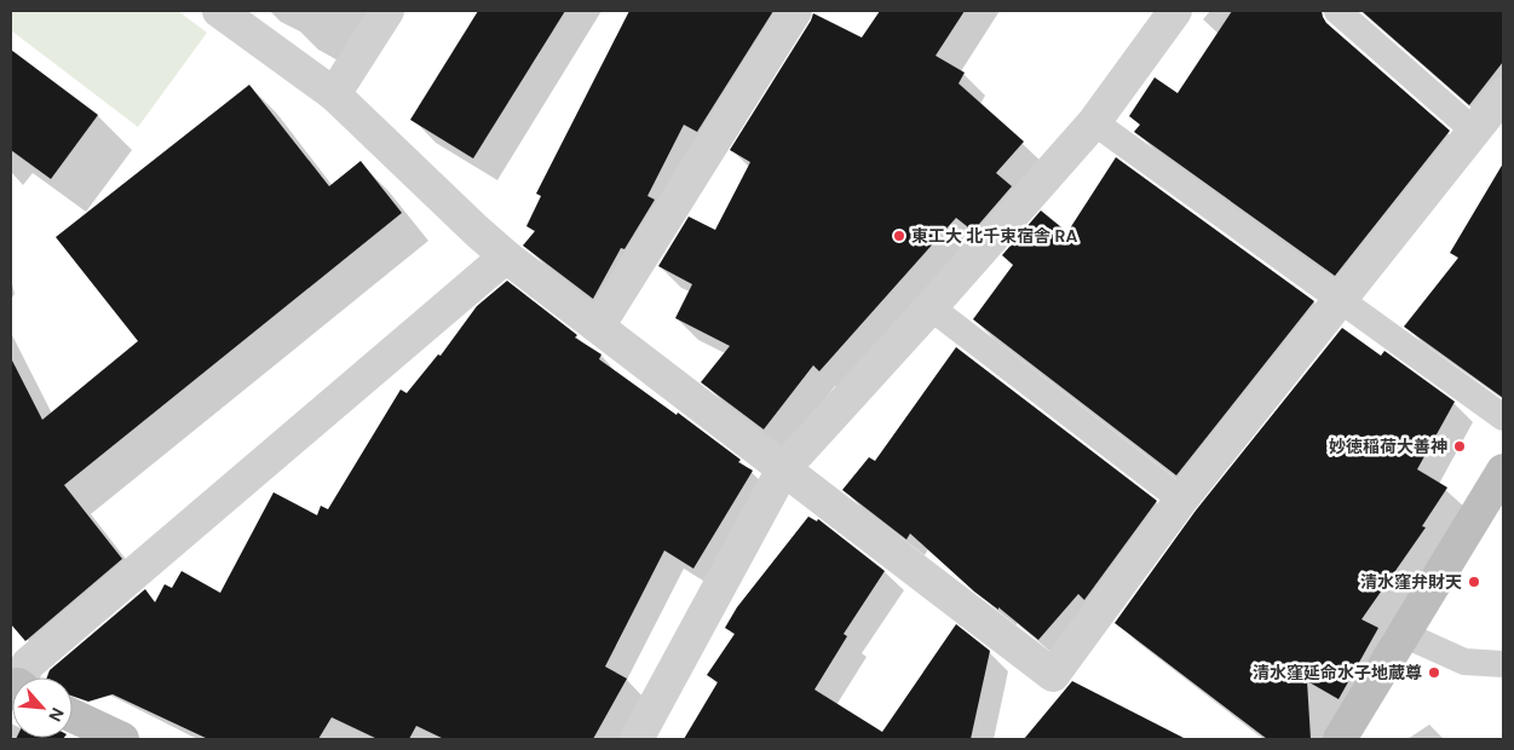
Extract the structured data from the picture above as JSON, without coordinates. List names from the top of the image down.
{
  "places": [
    "東工大 北千束宿舎 RA",
    "妙徳稲荷大善神",
    "清水窪弁財天",
    "清水窪延命水子地蔵尊"
  ],
  "north": "bottom right"
}
